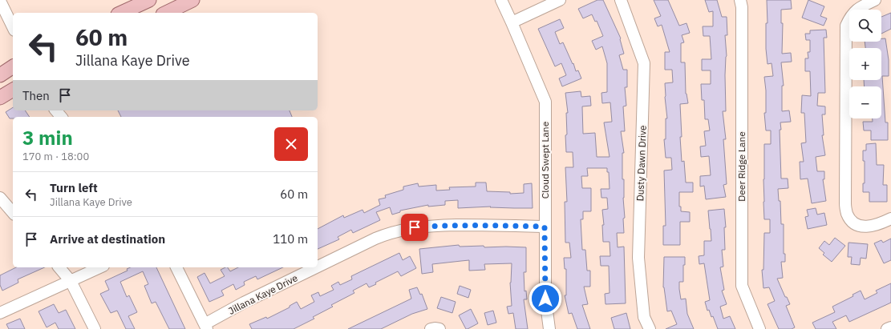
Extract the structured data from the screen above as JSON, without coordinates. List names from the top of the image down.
{
  "streets": {
    "street": [
      "Cloud Swept Lane",
      "Dusty Dawn Drive",
      "Deer Ridge Lane",
      "Jillana Kaye Drive"
    ]
  },
  "crossings": [
    ["Cloud Swept Lane", "Jillana Kaye Drive"]
  ],
  "page": {
    "map_buttons": ["+", "−"],
    "turn": ["60 m", "Jillana Kaye Drive"],
    "then": "Then",
    "heading": ["3 min", "170 m · 18:00"],
    "list": [
      {
        "name": "Turn left",
        "note": "Jillana Kaye Drive",
        "value": "60 m"
      },
      {
        "name": "Arrive at destination",
        "value": "110 m"
      }
    ]
  }
}
